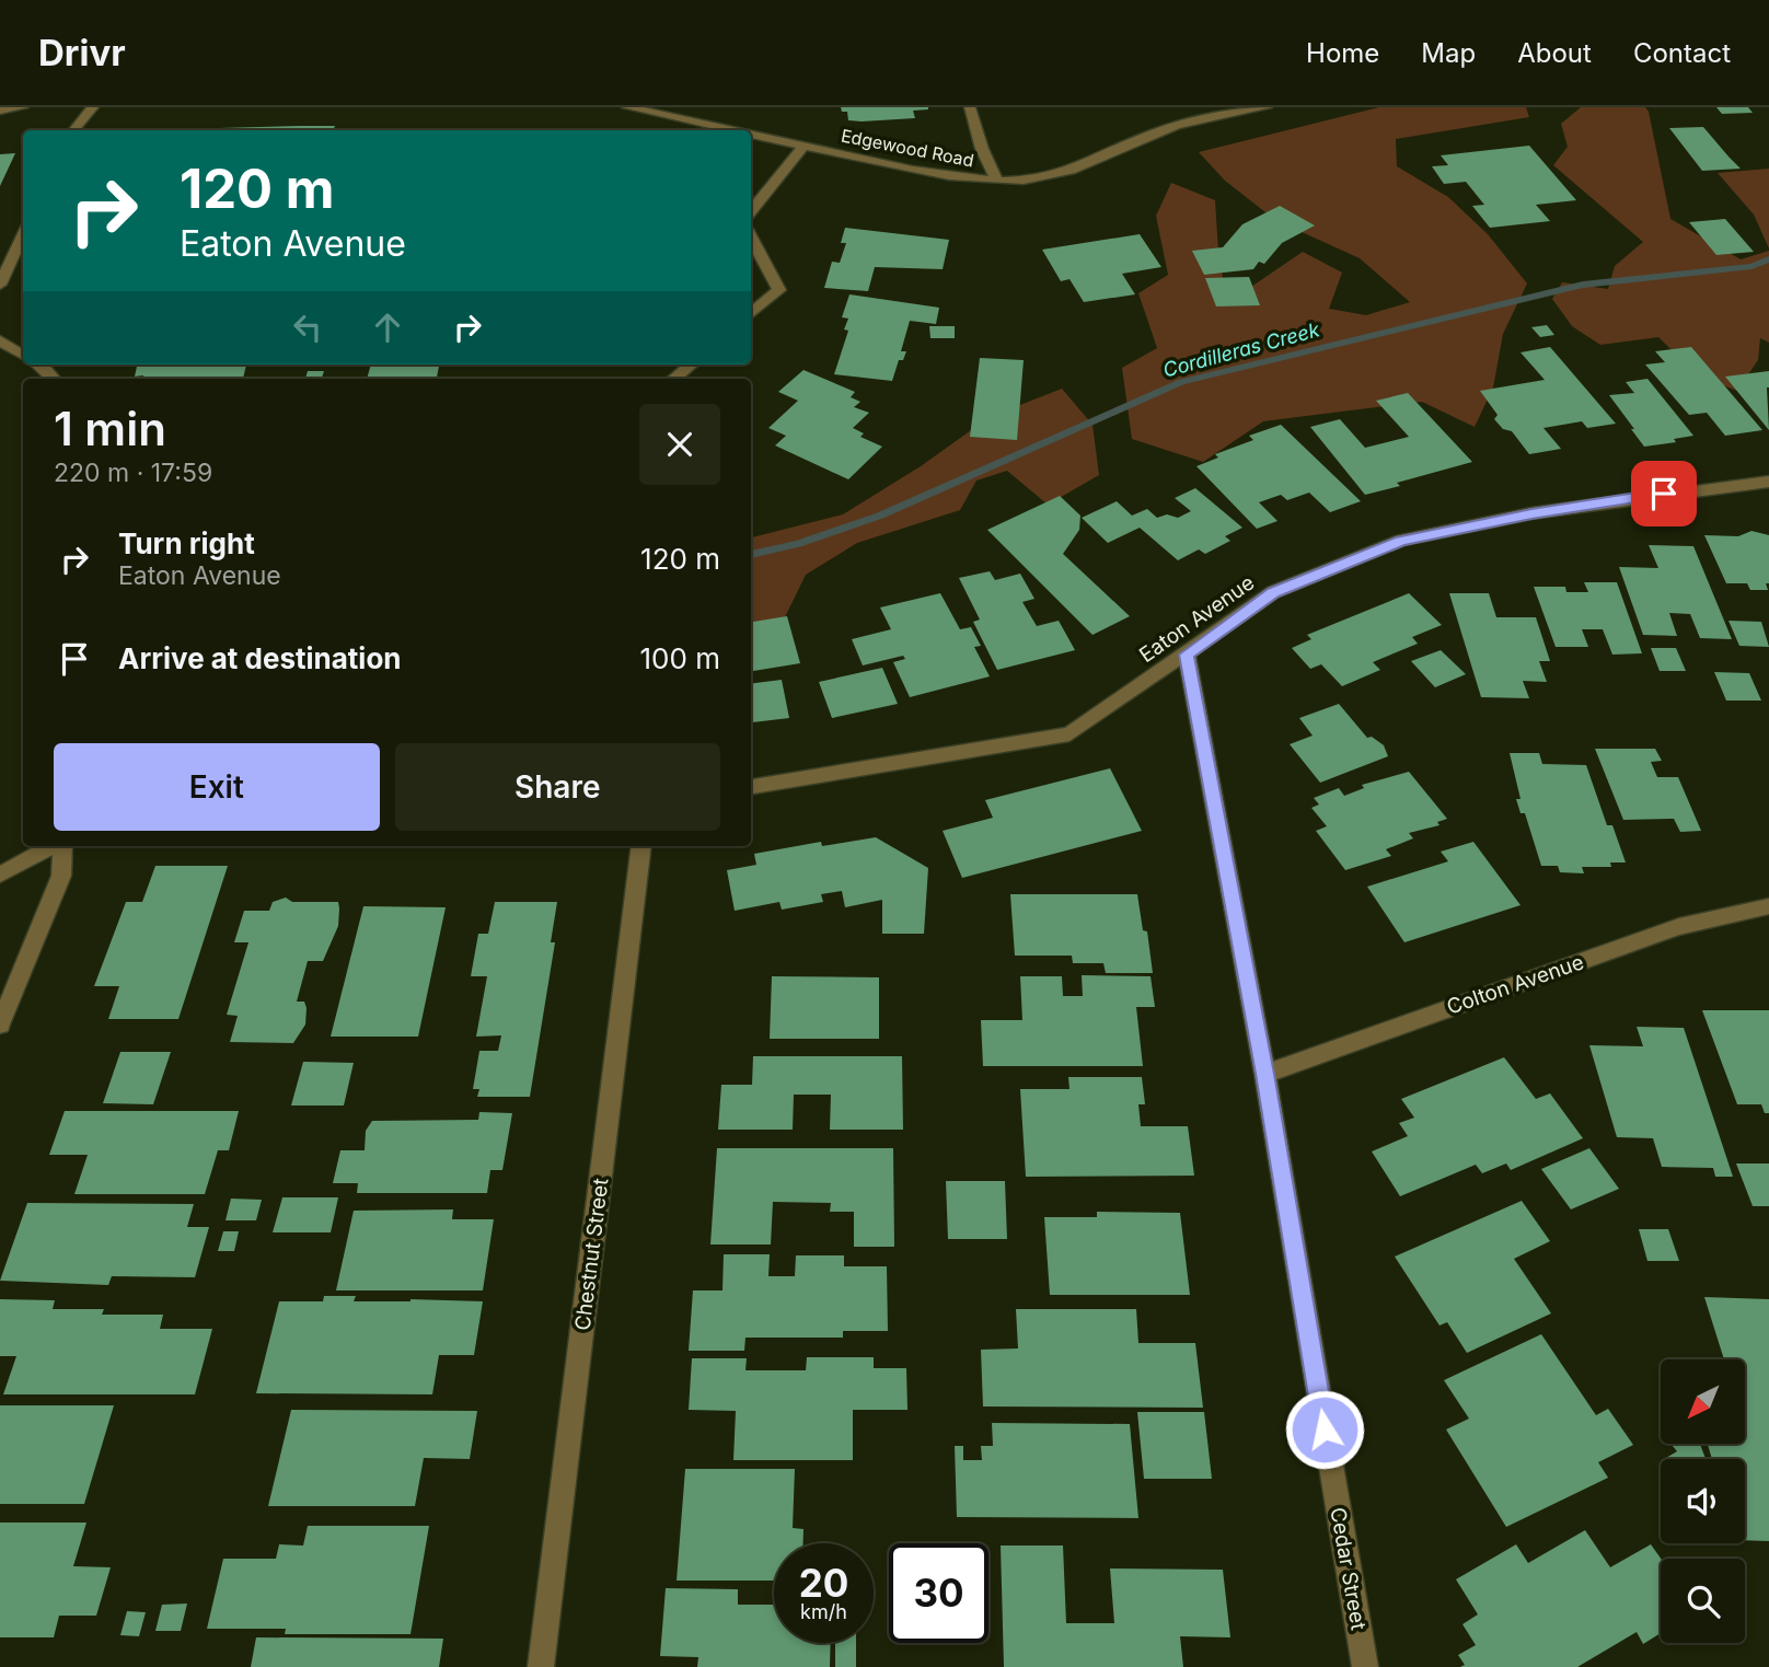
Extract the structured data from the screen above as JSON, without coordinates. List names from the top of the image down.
{
  "streets": {
    "street": [
      "Edgewood Road",
      "Eaton Avenue",
      "Colton Avenue",
      "Chestnut Street",
      "Cedar Street"
    ]
  },
  "crossings": [
    ["Eaton Avenue", "Cedar Street"],
    ["Colton Avenue", "Cedar Street"]
  ],
  "water": ["Cordilleras Creek"],
  "north": "bottom left",
  "page": {
    "header": "Drivr",
    "nav": [
      "Home",
      "Map",
      "About",
      "Contact"
    ],
    "turn": ["120 m", "Eaton Avenue"],
    "heading": ["1 min", "220 m · 17:59"],
    "list": [
      {
        "name": "Turn right",
        "note": "Eaton Avenue",
        "value": "120 m"
      },
      {
        "name": "Arrive at destination",
        "value": "100 m"
      }
    ],
    "buttons": ["Exit", "Share"],
    "speed": "20 km/h",
    "limit": "30"
  }
}
